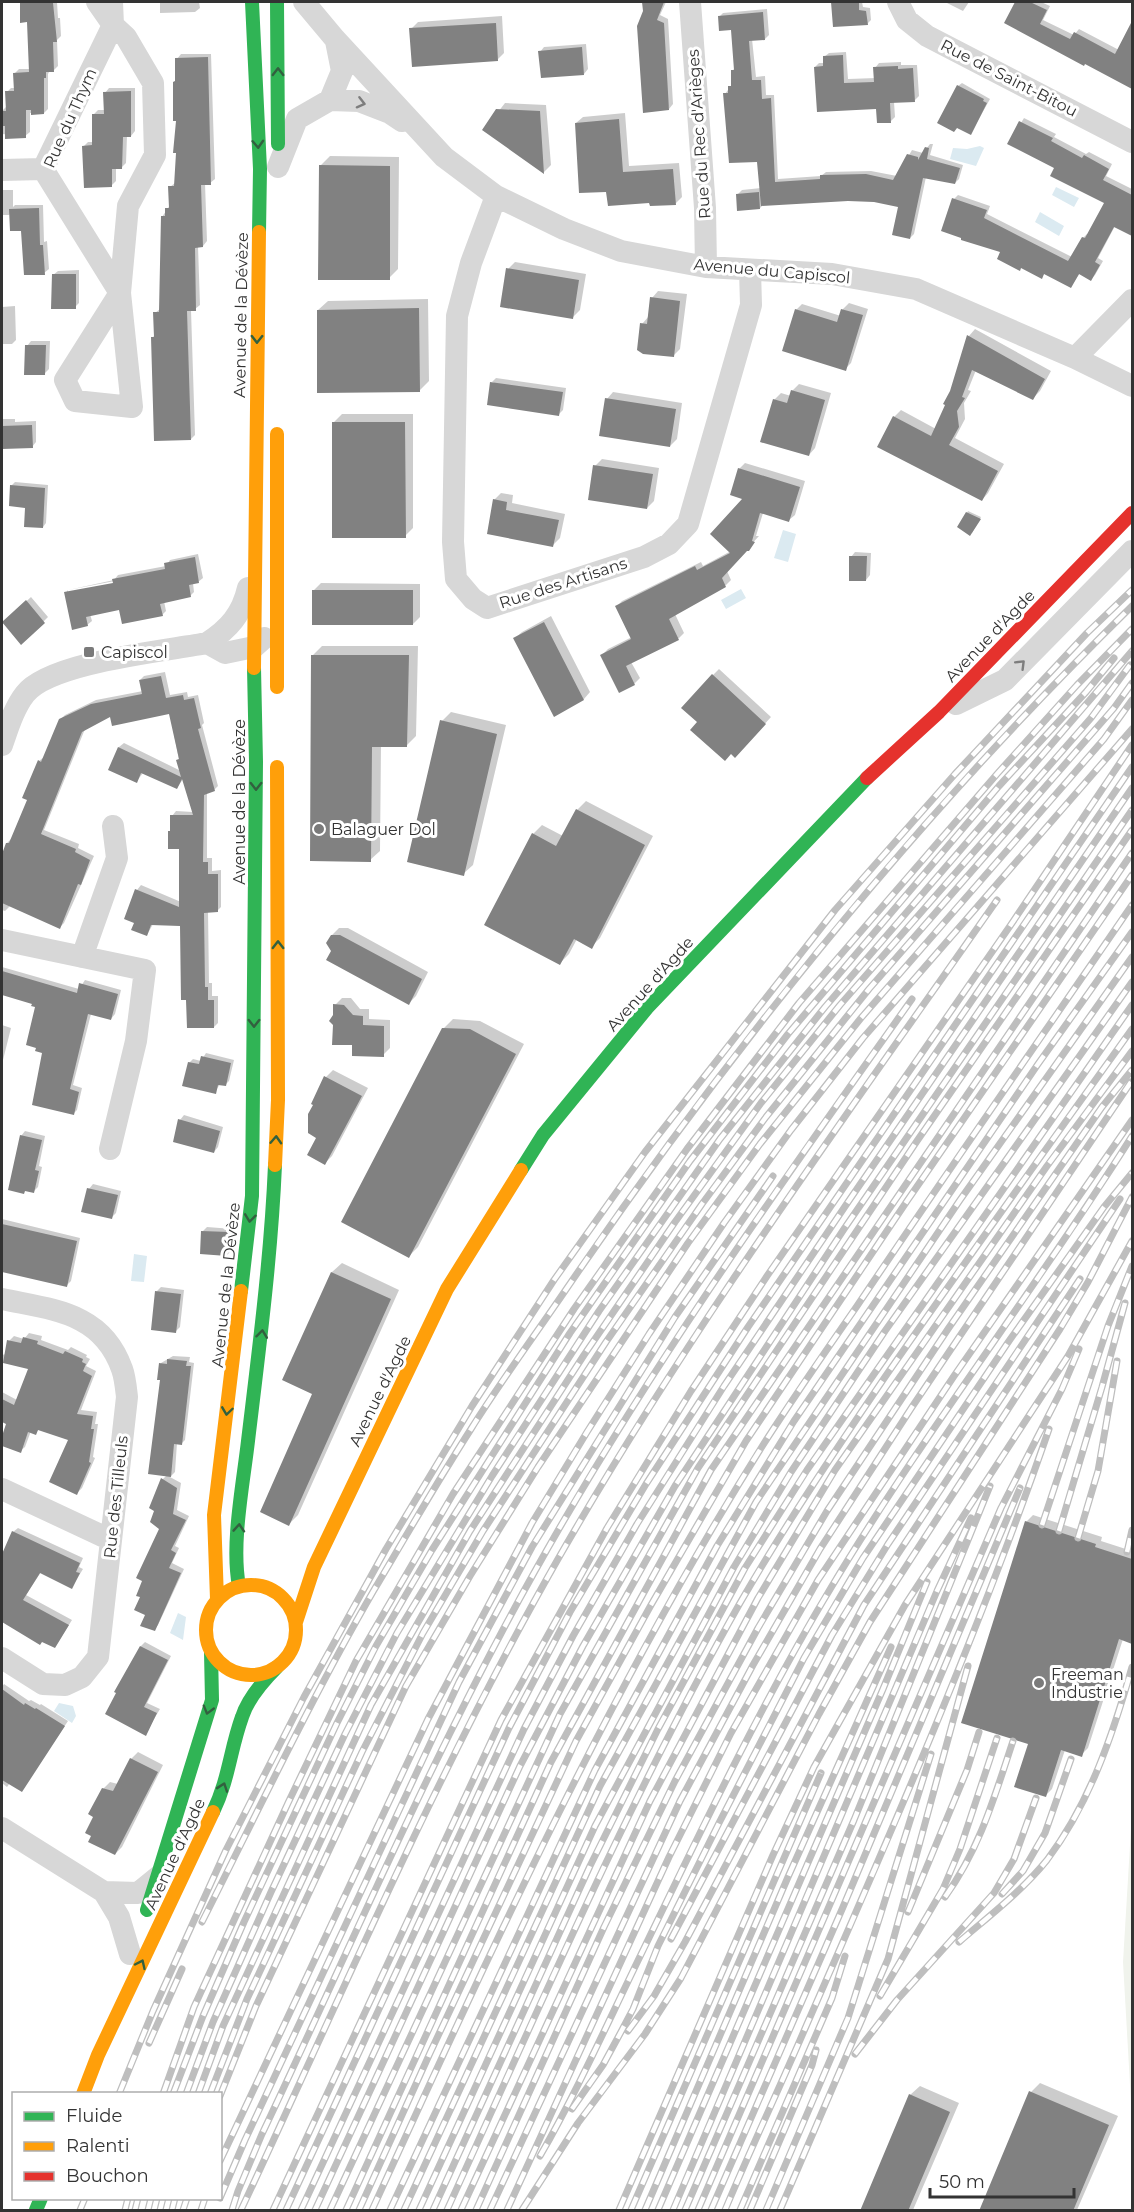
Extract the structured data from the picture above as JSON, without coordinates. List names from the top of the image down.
{
  "streets": {
    "main road": ["Avenue de la Dévèze", "Avenue d'Agde"],
    "street": [
      "Rue de Saint-Bitou",
      "Rue du Thym",
      "Rue du Rec d'Arièges",
      "Avenue du Capiscol",
      "Rue des Artisans",
      "Rue des Tilleuls"
    ]
  },
  "crossings": [
    ["Rue du Rec d'Arièges", "Avenue du Capiscol"],
    ["Avenue du Capiscol", "Rue des Artisans"],
    ["Avenue de la Dévèze", "Avenue d'Agde"]
  ],
  "places": {
    "transit": ["Capiscol"],
    "other": ["Balaguer Dol", "Freeman Industrie"]
  },
  "legend": ["Fluide", "Ralenti", "Bouchon"],
  "scale_bar": "50 m"
}
